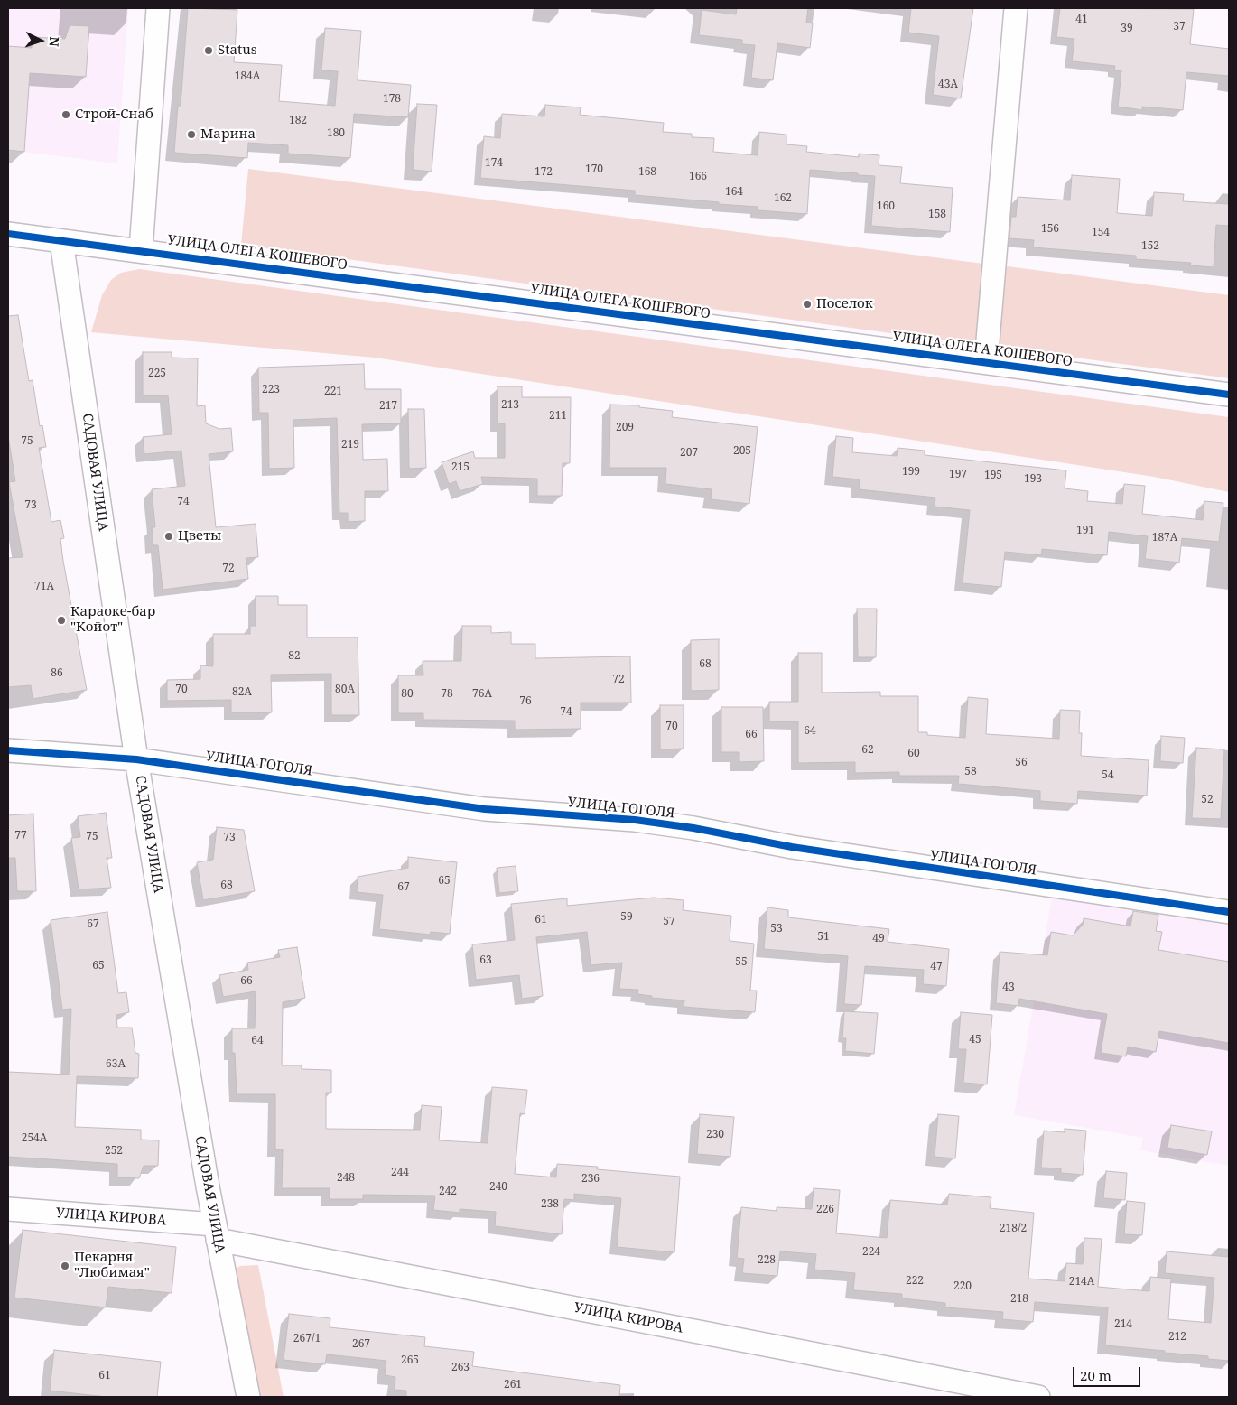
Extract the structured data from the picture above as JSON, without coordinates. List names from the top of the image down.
{
  "streets": {
    "street": [
      "УЛИЦА ОЛЕГА КОШЕВОГО",
      "САДОВАЯ УЛИЦА",
      "УЛИЦА ГОГОЛЯ",
      "УЛИЦА КИРОВА"
    ]
  },
  "crossings": [
    ["УЛИЦА ОЛЕГА КОШЕВОГО", "САДОВАЯ УЛИЦА"],
    ["САДОВАЯ УЛИЦА", "УЛИЦА ГОГОЛЯ"],
    ["САДОВАЯ УЛИЦА", "УЛИЦА КИРОВА"]
  ],
  "places": [
    "Status",
    "Строй-Снаб",
    "Марина",
    "Поселок",
    "Цветы",
    "Караоке-бар \"Койот\"",
    "Пекарня \"Любимая\""
  ],
  "house_numbers": [
    "41",
    "37",
    "39",
    "184А",
    "43А",
    "178",
    "182",
    "180",
    "174",
    "170",
    "172",
    "168",
    "166",
    "164",
    "162",
    "160",
    "158",
    "156",
    "154",
    "152",
    "225",
    "223",
    "221",
    "213",
    "217",
    "211",
    "209",
    "75",
    "219",
    "205",
    "207",
    "215",
    "199",
    "197",
    "195",
    "193",
    "74",
    "73",
    "191",
    "187А",
    "72",
    "71А",
    "82",
    "68",
    "86",
    "72",
    "70",
    "80А",
    "82А",
    "80",
    "78",
    "76А",
    "76",
    "74",
    "70",
    "64",
    "66",
    "62",
    "60",
    "56",
    "58",
    "54",
    "52",
    "77",
    "75",
    "73",
    "65",
    "68",
    "67",
    "59",
    "61",
    "57",
    "67",
    "53",
    "51",
    "49",
    "63",
    "55",
    "65",
    "47",
    "66",
    "43",
    "45",
    "64",
    "63А",
    "230",
    "254А",
    "252",
    "244",
    "248",
    "236",
    "240",
    "242",
    "238",
    "226",
    "218/2",
    "224",
    "228",
    "222",
    "214А",
    "220",
    "218",
    "214",
    "212",
    "267/1",
    "267",
    "265",
    "263",
    "61",
    "261"
  ],
  "scale_bar": "20 m",
  "north": "right"
}
